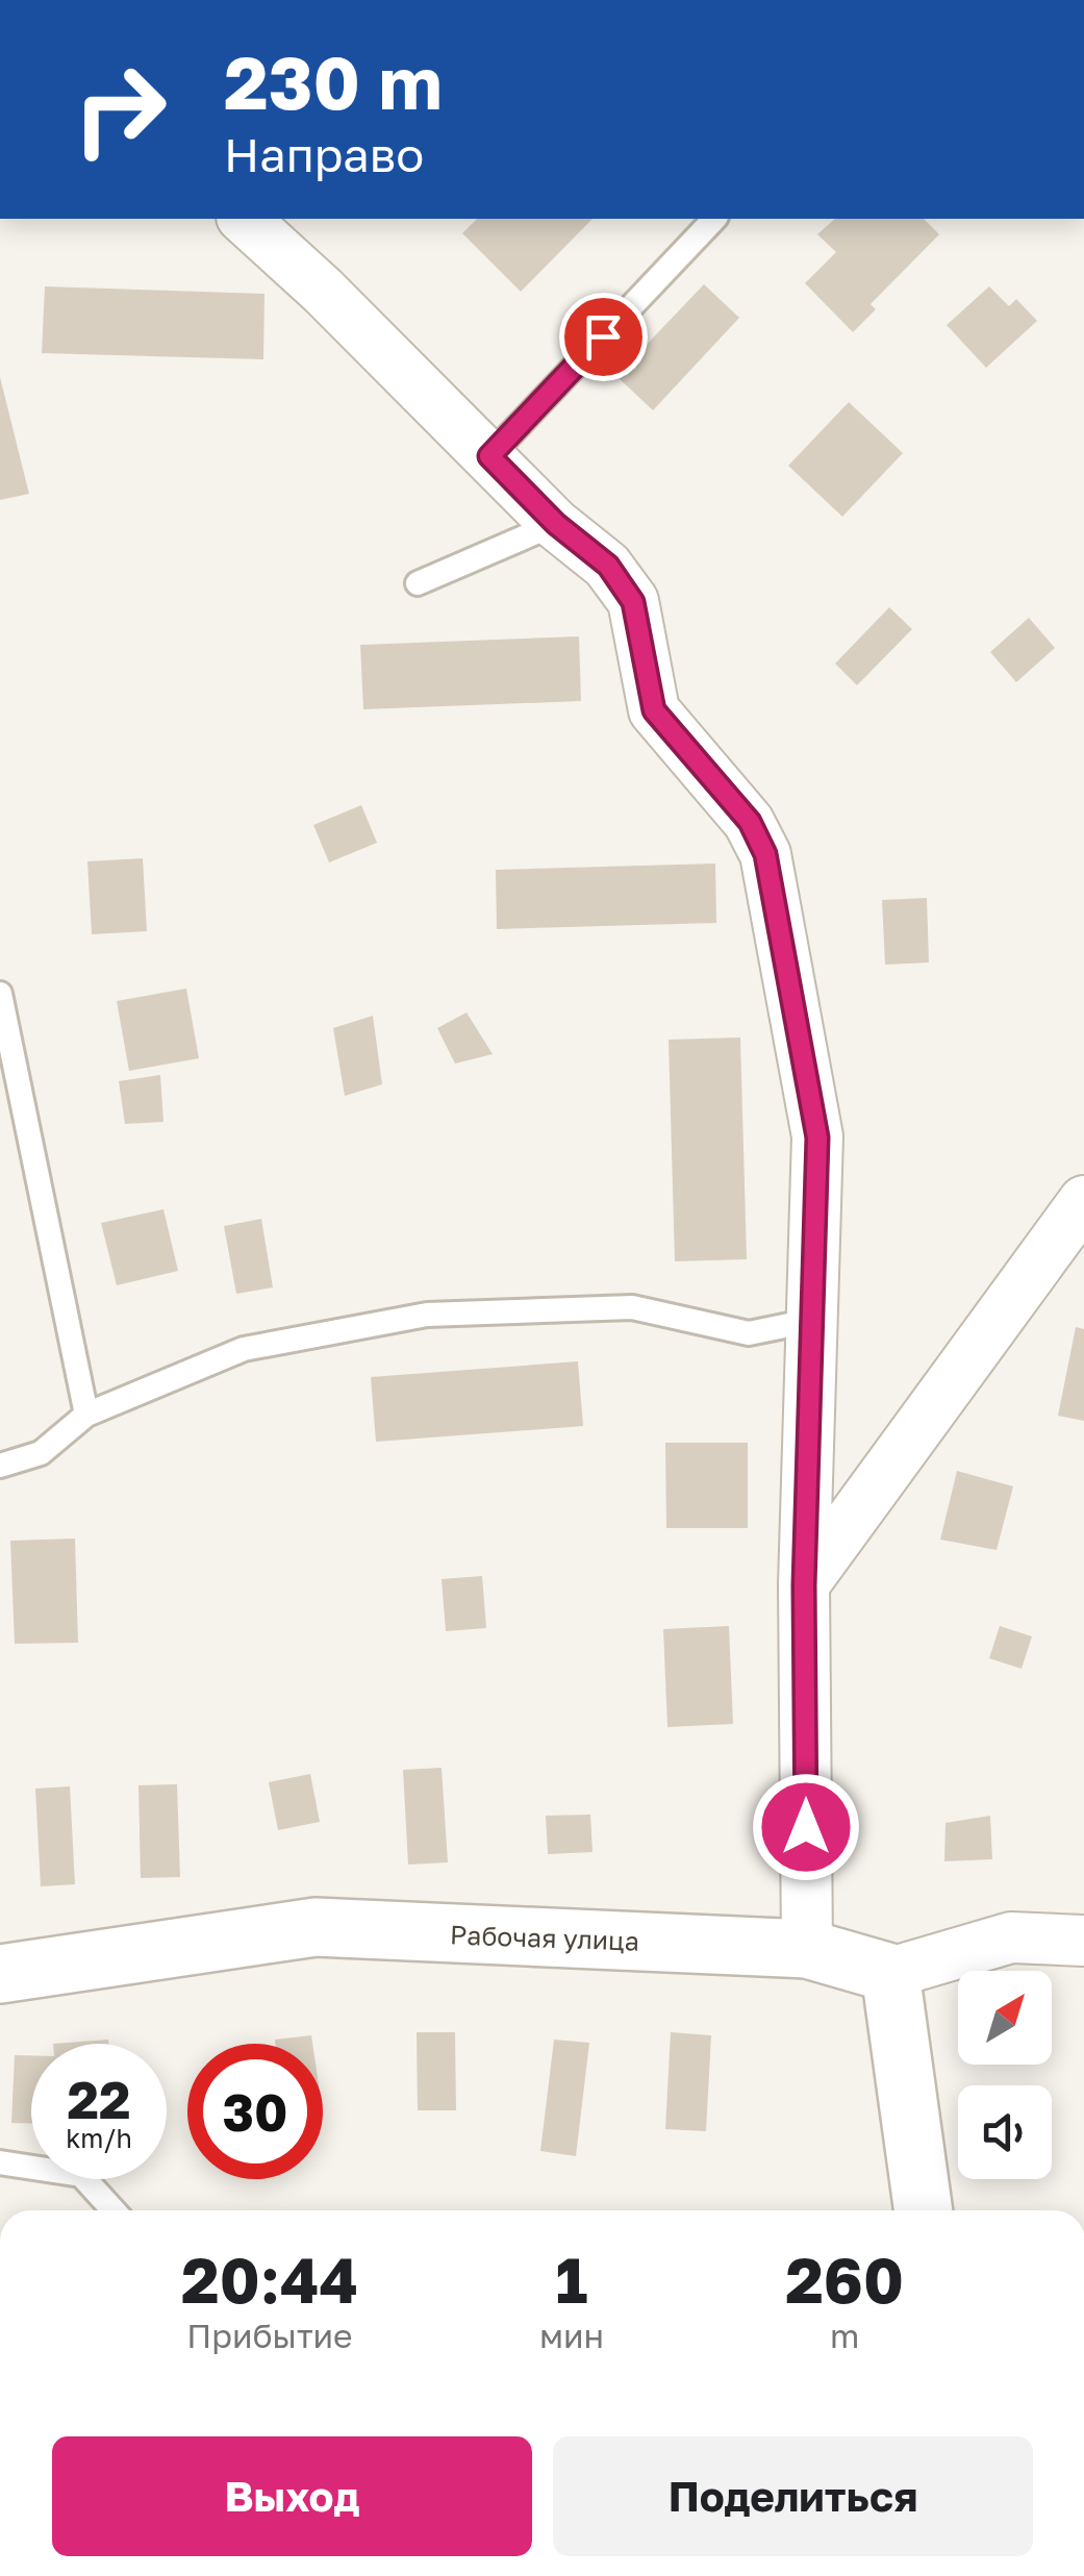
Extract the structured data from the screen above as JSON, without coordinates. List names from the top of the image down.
{
  "streets": {
    "street": ["Рабочая улица"]
  },
  "north": "top right",
  "page": {
    "turn": ["230 m", "Направо"],
    "speed": "22 km/h",
    "limit": "30",
    "eta": [
      "20:44",
      "Прибытие",
      "1",
      "мин",
      "260",
      "m"
    ],
    "buttons": ["Выход", "Поделиться"]
  }
}
